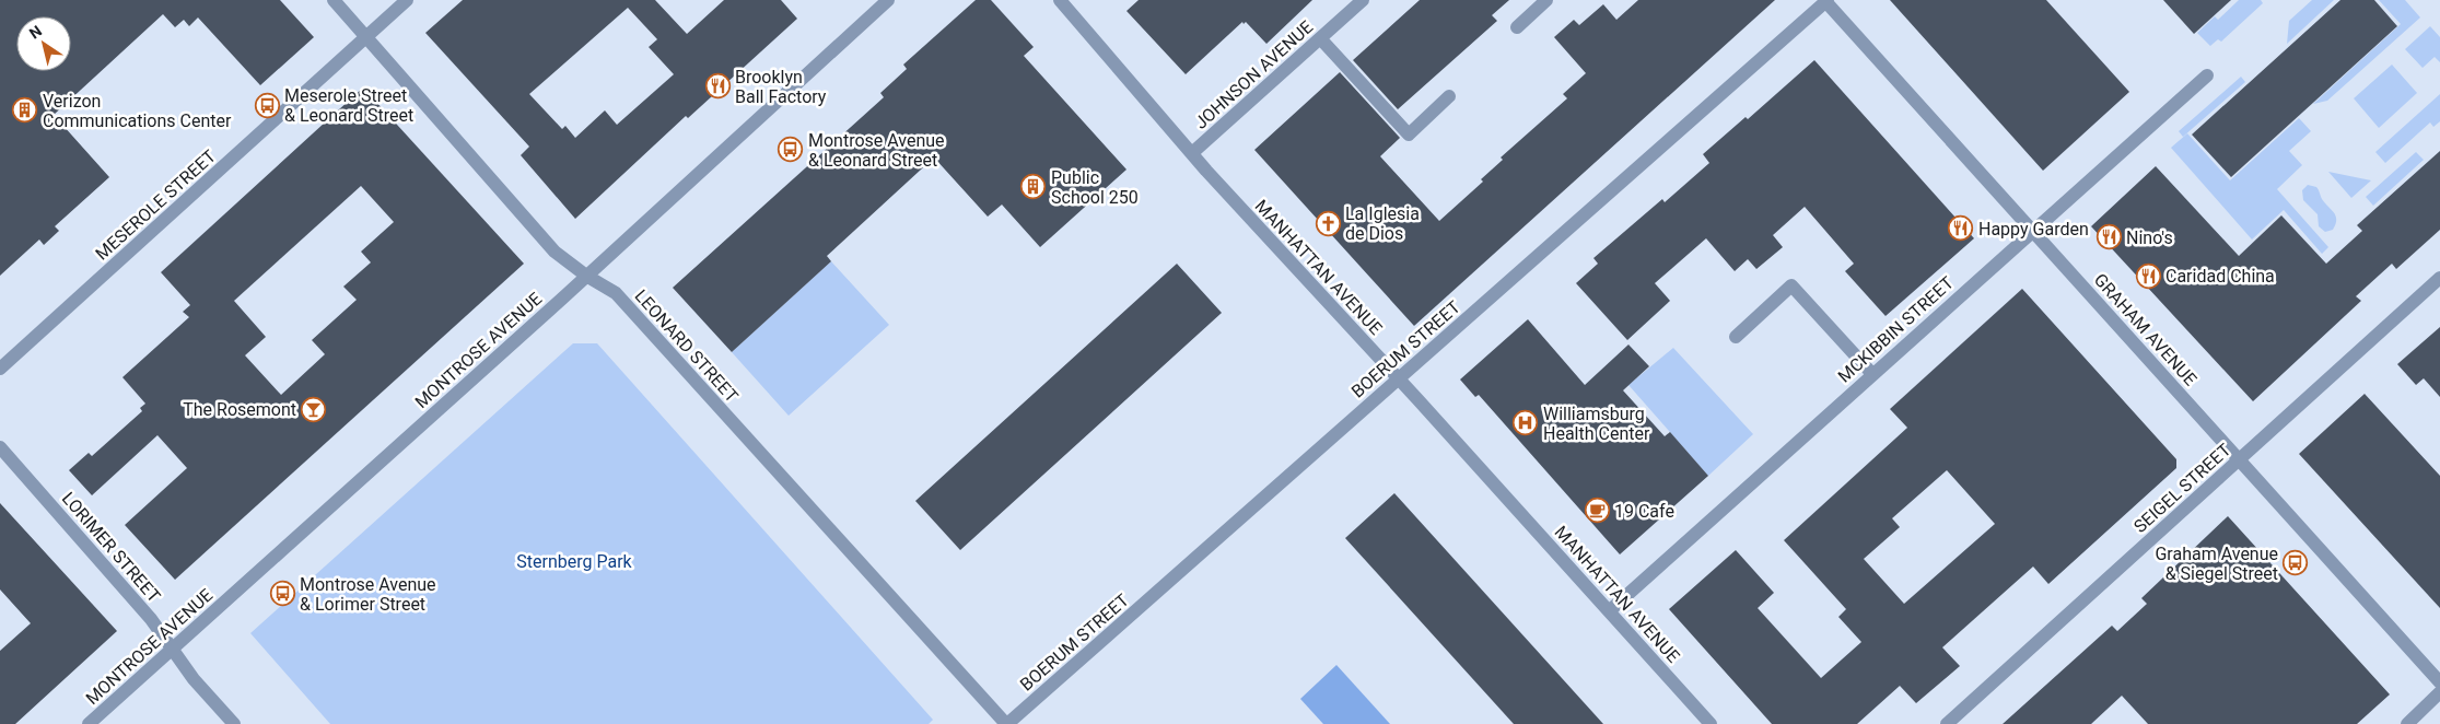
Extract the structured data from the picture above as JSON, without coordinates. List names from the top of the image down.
{
  "streets": {
    "street": [
      "JOHNSON AVENUE",
      "MESEROLE STREET",
      "MANHATTAN AVENUE",
      "MCKIBBIN STREET",
      "GRAHAM AVENUE",
      "LEONARD STREET",
      "BOERUM STREET",
      "MONTROSE AVENUE",
      "SEIGEL STREET",
      "LORIMER STREET"
    ]
  },
  "crossings": [
    ["JOHNSON AVENUE", "MANHATTAN AVENUE"],
    ["MESEROLE STREET", "LEONARD STREET"],
    ["MANHATTAN AVENUE", "MCKIBBIN STREET"],
    ["MANHATTAN AVENUE", "BOERUM STREET"],
    ["MCKIBBIN STREET", "GRAHAM AVENUE"],
    ["GRAHAM AVENUE", "BOERUM STREET"],
    ["GRAHAM AVENUE", "SEIGEL STREET"],
    ["LEONARD STREET", "BOERUM STREET"],
    ["LEONARD STREET", "MONTROSE AVENUE"],
    ["MONTROSE AVENUE", "LORIMER STREET"]
  ],
  "parks": ["Sternberg Park"],
  "places": {
    "restaurant": [
      "Brooklyn Ball Factory",
      "Happy Garden",
      "Nino's",
      "Caridad China"
    ],
    "bus stop": [
      "Meserole Street & Leonard Street",
      "Montrose Avenue & Leonard Street",
      "Graham Avenue & Siegel Street",
      "Montrose Avenue & Lorimer Street"
    ],
    "building": ["Verizon Communications Center", "Public School 250"],
    "church": ["La Iglesia de Dios"],
    "bar": ["The Rosemont"],
    "hospital": ["Williamsburg Health Center"],
    "cafe": ["19 Cafe"]
  },
  "north": "top left"
}
